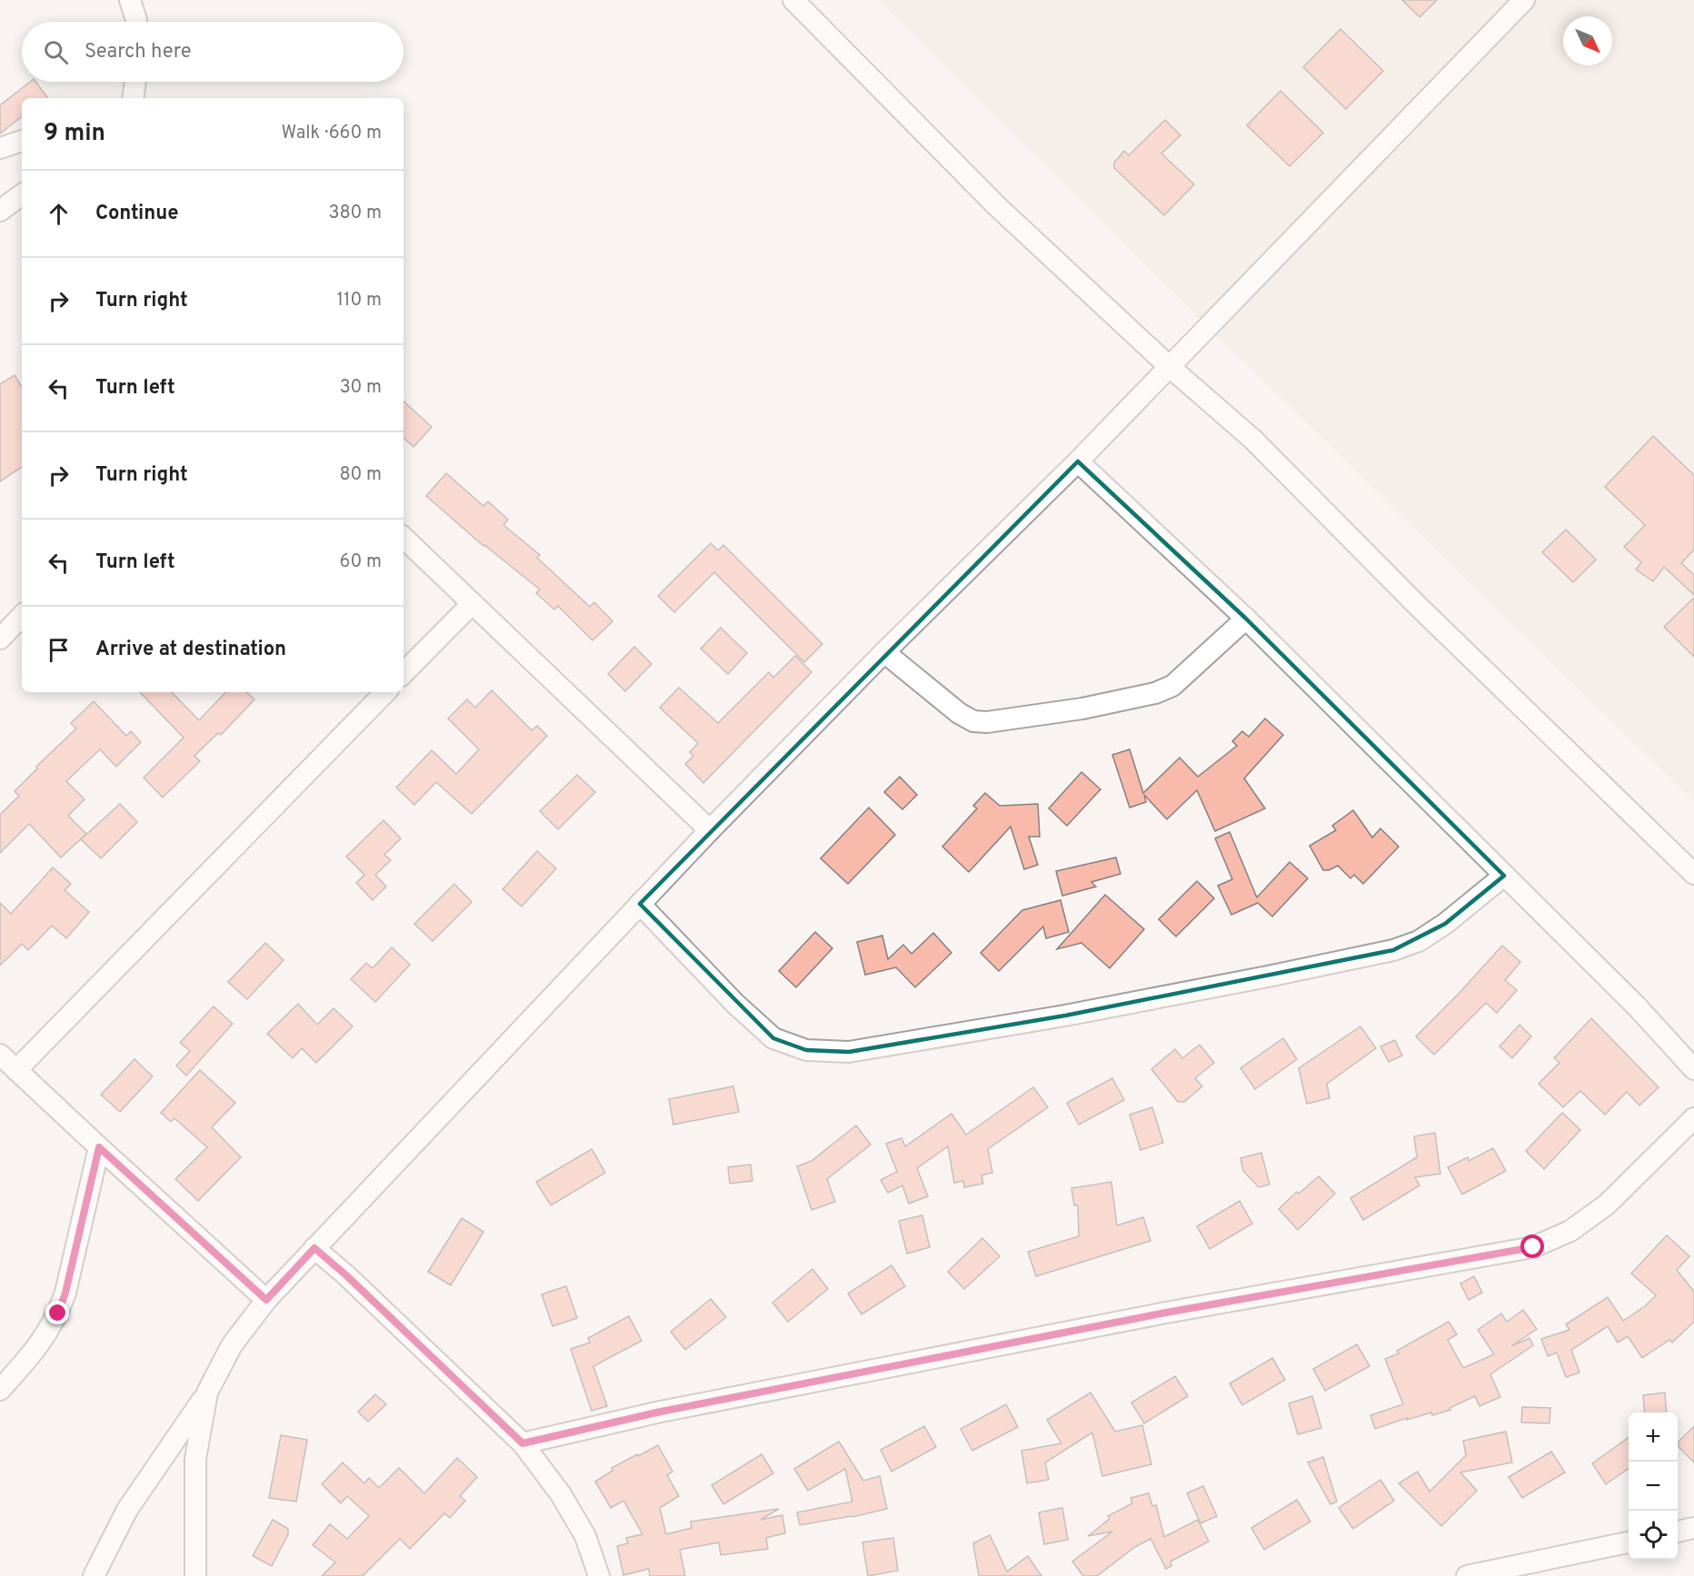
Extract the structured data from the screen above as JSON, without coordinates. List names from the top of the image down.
{
  "north": "bottom right",
  "page": {
    "search": "Search here",
    "heading": ["9 min", "Walk · 660 m"],
    "list": [
      ["Continue", "380 m"],
      ["Turn right", "110 m"],
      ["Turn left", "30 m"],
      ["Turn right", "80 m"],
      ["Turn left", "60 m"],
      "Arrive at destination"
    ],
    "map_buttons": ["+", "−"]
  }
}
